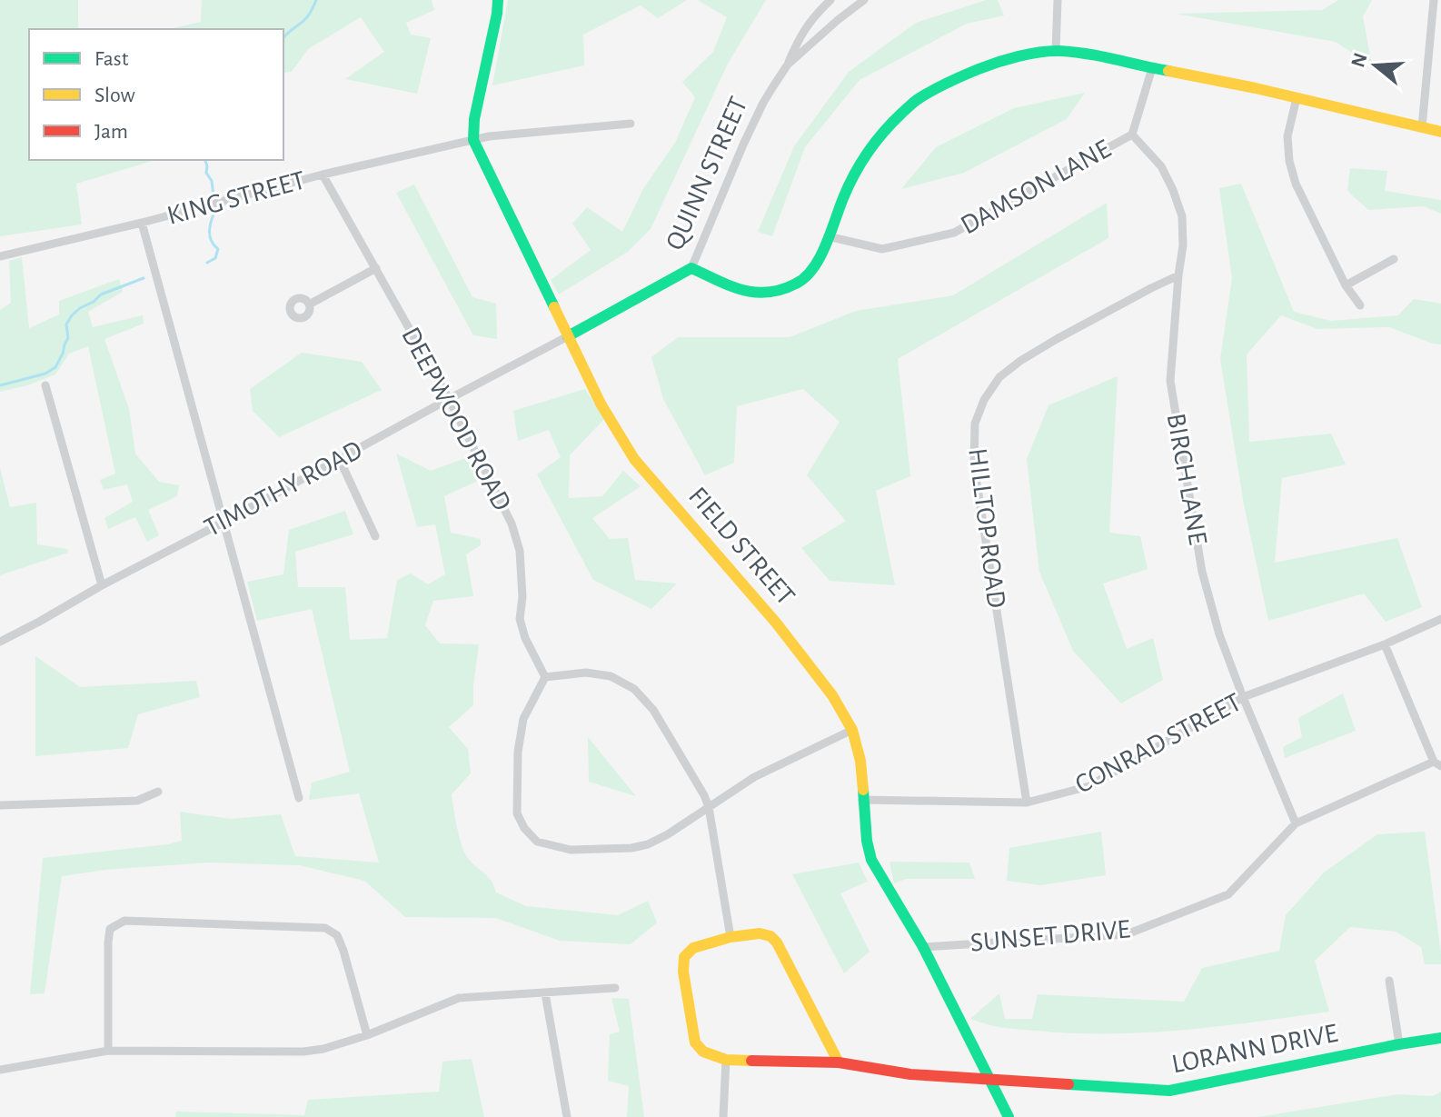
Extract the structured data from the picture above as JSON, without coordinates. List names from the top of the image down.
{
  "streets": {
    "street": [
      "QUINN STREET",
      "DAMSON LANE",
      "KING STREET",
      "DEEPWOOD ROAD",
      "BIRCH LANE",
      "TIMOTHY ROAD",
      "HILLTOP ROAD",
      "FIELD STREET",
      "CONRAD STREET",
      "SUNSET DRIVE",
      "LORANN DRIVE"
    ]
  },
  "crossings": [
    ["QUINN STREET", "TIMOTHY ROAD"],
    ["QUINN STREET", "FIELD STREET"],
    ["DAMSON LANE", "BIRCH LANE"],
    ["KING STREET", "DEEPWOOD ROAD"],
    ["KING STREET", "FIELD STREET"],
    ["DEEPWOOD ROAD", "TIMOTHY ROAD"],
    ["BIRCH LANE", "HILLTOP ROAD"],
    ["BIRCH LANE", "CONRAD STREET"],
    ["BIRCH LANE", "SUNSET DRIVE"],
    ["TIMOTHY ROAD", "FIELD STREET"],
    ["HILLTOP ROAD", "CONRAD STREET"],
    ["FIELD STREET", "CONRAD STREET"],
    ["FIELD STREET", "SUNSET DRIVE"],
    ["FIELD STREET", "LORANN DRIVE"]
  ],
  "legend": ["Fast", "Slow", "Jam"],
  "north": "left"
}
